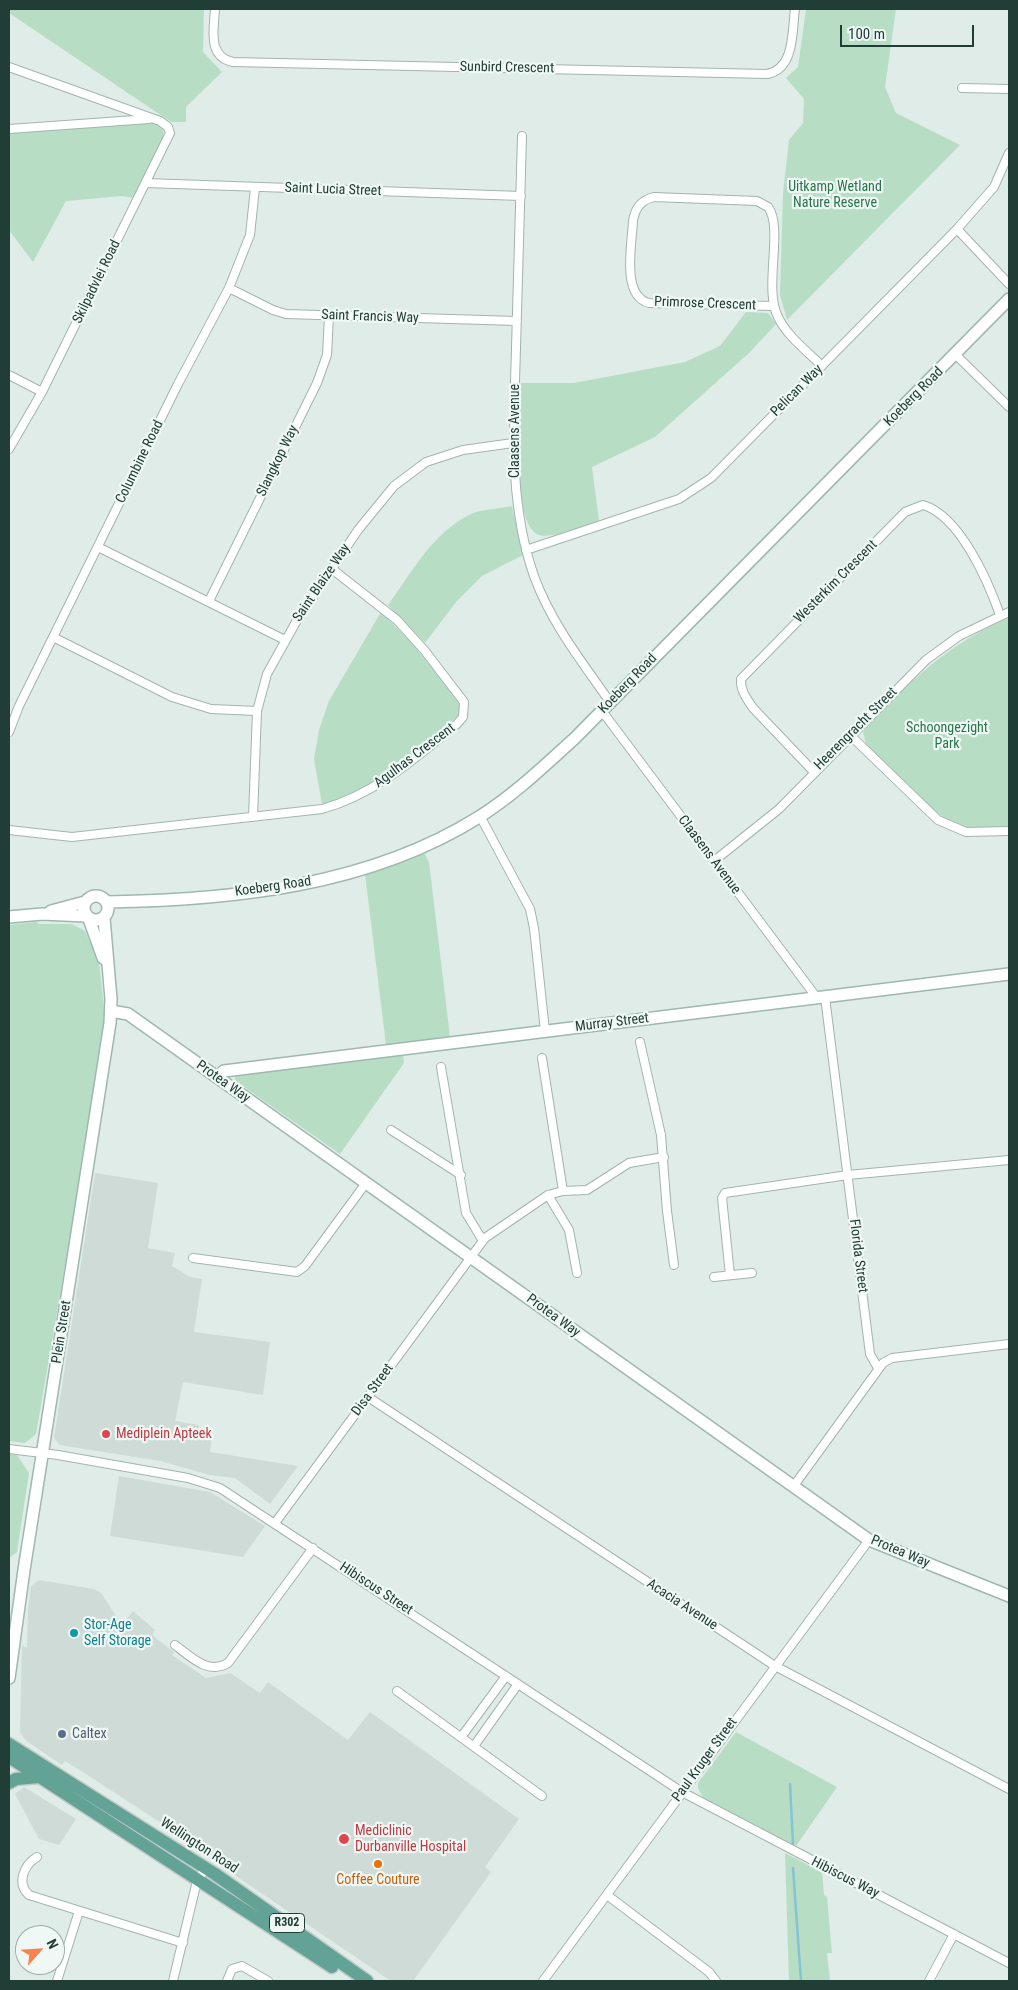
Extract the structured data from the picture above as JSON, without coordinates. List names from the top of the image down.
{
  "streets": {
    "main road": ["Wellington Road", "R302"],
    "street": [
      "Sunbird Crescent",
      "Saint Lucia Street",
      "Skilpadvlei Road",
      "Primrose Crescent",
      "Saint Francis Way",
      "Pelican Way",
      "Koeberg Road",
      "Claasens Avenue",
      "Slangkop Way",
      "Columbine Road",
      "Westerkim Crescent",
      "Saint Blaize Way",
      "Heerengracht Street",
      "Agulhas Crescent",
      "Murray Street",
      "Protea Way",
      "Florida Street",
      "Plein Street",
      "Disa Street",
      "Hibiscus Street",
      "Acacia Avenue",
      "Paul Kruger Street",
      "Hibiscus Way"
    ]
  },
  "crossings": [
    ["Saint Lucia Street", "Skilpadvlei Road"],
    ["Saint Lucia Street", "Claasens Avenue"],
    ["Saint Lucia Street", "Columbine Road"],
    ["Primrose Crescent", "Pelican Way"],
    ["Saint Francis Way", "Claasens Avenue"],
    ["Saint Francis Way", "Slangkop Way"],
    ["Saint Francis Way", "Columbine Road"],
    ["Pelican Way", "Claasens Avenue"],
    ["Koeberg Road", "Claasens Avenue"],
    ["Koeberg Road", "Plein Street"],
    ["Claasens Avenue", "Saint Blaize Way"],
    ["Claasens Avenue", "Heerengracht Street"],
    ["Claasens Avenue", "Murray Street"],
    ["Claasens Avenue", "Florida Street"],
    ["Westerkim Crescent", "Heerengracht Street"],
    ["Saint Blaize Way", "Agulhas Crescent"],
    ["Murray Street", "Protea Way"],
    ["Murray Street", "Florida Street"],
    ["Protea Way", "Plein Street"],
    ["Protea Way", "Disa Street"],
    ["Protea Way", "Paul Kruger Street"],
    ["Plein Street", "Hibiscus Street"],
    ["Disa Street", "Hibiscus Street"],
    ["Disa Street", "Acacia Avenue"],
    ["Hibiscus Street", "Paul Kruger Street"],
    ["Hibiscus Street", "Hibiscus Way"],
    ["Acacia Avenue", "Paul Kruger Street"],
    ["Paul Kruger Street", "Hibiscus Way"]
  ],
  "parks": ["Uitkamp Wetland Nature Reserve", "Schoongezight Park"],
  "places": [
    "Mediplein Apteek",
    "Stor-Age Self Storage",
    "Caltex",
    "Mediclinic Durbanville Hospital",
    "Coffee Couture"
  ],
  "scale_bar": "100 m",
  "north": "top right"
}
